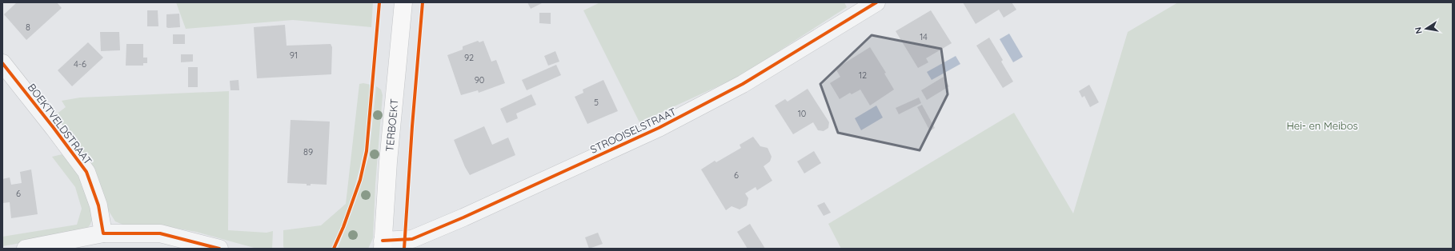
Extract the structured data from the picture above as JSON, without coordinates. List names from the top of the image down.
{
  "streets": {
    "main road": ["TERBOEKT"],
    "street": ["BOEKTVELDSTRAAT", "STROOISELSTRAAT"]
  },
  "crossings": [
    ["TERBOEKT", "STROOISELSTRAAT"]
  ],
  "parks": ["Hei- en Meibos"],
  "house_numbers": [
    "8",
    "14",
    "91",
    "92",
    "4-6",
    "12",
    "90",
    "5",
    "10",
    "89",
    "6",
    "6"
  ],
  "north": "left"
}
